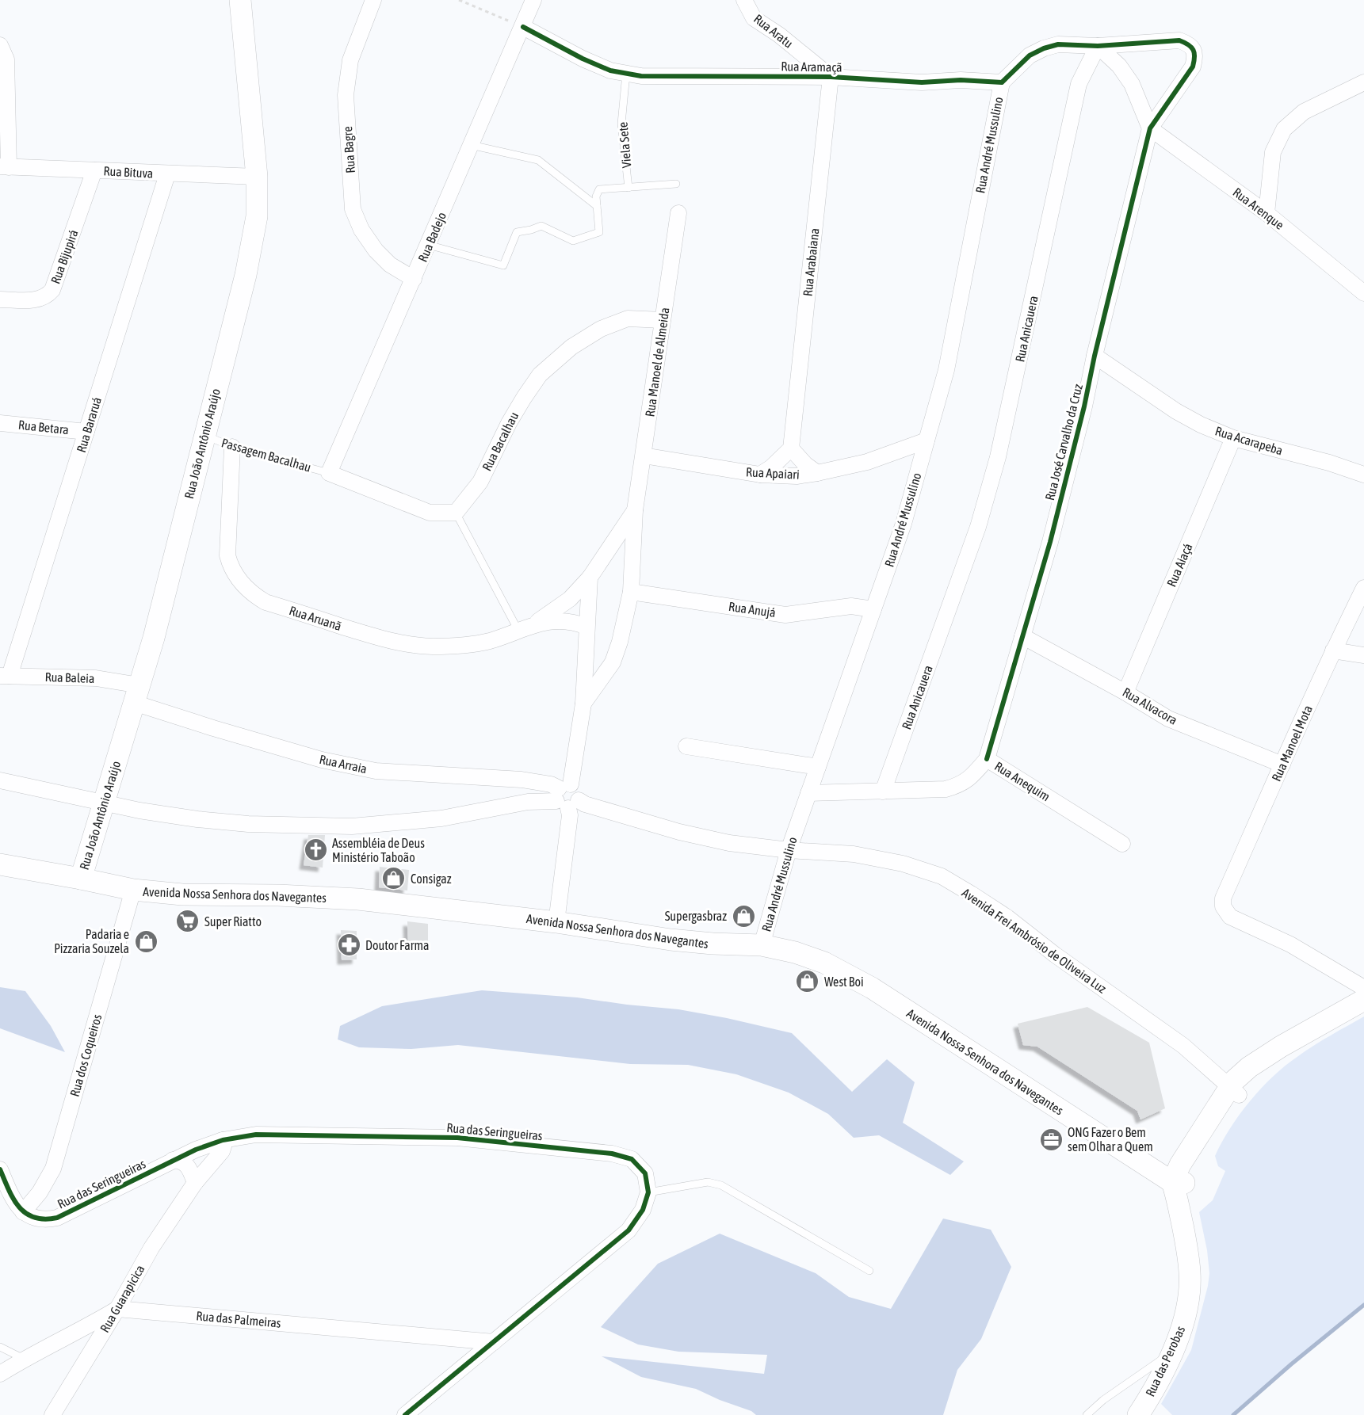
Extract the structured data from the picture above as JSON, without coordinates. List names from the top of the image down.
{
  "streets": {
    "main road": ["Rua João Antônio Araújo", "Avenida Nossa Senhora dos Navegantes", "Rua das Perobas"],
    "street": [
      "Rua Aratu",
      "Rua Aramaçã",
      "Rua André Mussulino",
      "Rua Bagre",
      "Rua Bituva",
      "Rua Arenque",
      "Rua Badejo",
      "Rua Bijupirá",
      "Rua Arabaiana",
      "Rua Anicauera",
      "Rua Manoel de Almeida",
      "Rua Bararuá",
      "Rua Betara",
      "Rua Acarapeba",
      "Rua Bacalhau",
      "Rua José Carvalho da Cruz",
      "Rua Apaiari",
      "Rua Aiaçá",
      "Rua Anujá",
      "Rua Aruanã",
      "Rua Baleia",
      "Rua Alvacora",
      "Rua Manoel Mota",
      "Rua Arraia",
      "Rua Anequim",
      "Avenida Frei Ambrósio de Oliveira Luz",
      "Rua dos Coqueiros",
      "Rua das Seringueiras",
      "Rua Guarapicica",
      "Rua das Palmeiras"
    ],
    "lane": ["Viela Sete", "Passagem Bacalhau"]
  },
  "crossings": [
    ["Rua Aratu", "Rua Aramaçã"],
    ["Rua Aratu", "Rua Arabaiana"],
    ["Rua Aramaçã", "Viela Sete"],
    ["Rua Aramaçã", "Rua André Mussulino"],
    ["Rua Aramaçã", "Rua Badejo"],
    ["Rua Aramaçã", "Rua Arabaiana"],
    ["Rua André Mussulino", "Rua Apaiari"],
    ["Rua André Mussulino", "Rua Anujá"],
    ["Rua André Mussulino", "Rua Anequim"],
    ["Rua André Mussulino", "Avenida Nossa Senhora dos Navegantes"],
    ["Rua André Mussulino", "Avenida Frei Ambrósio de Oliveira Luz"],
    ["Rua Bagre", "Rua Badejo"],
    ["Rua Bituva", "Rua Bijupirá"],
    ["Rua Bituva", "Rua Bararuá"],
    ["Rua Bituva", "Rua João Antônio Araújo"],
    ["Rua Arenque", "Rua José Carvalho da Cruz"],
    ["Rua Badejo", "Passagem Bacalhau"],
    ["Rua Anicauera", "Rua Anequim"],
    ["Rua Manoel de Almeida", "Rua Bacalhau"],
    ["Rua Manoel de Almeida", "Rua Apaiari"],
    ["Rua Manoel de Almeida", "Rua Anujá"],
    ["Rua Manoel de Almeida", "Rua Aruanã"],
    ["Rua Manoel de Almeida", "Rua Arraia"],
    ["Rua Manoel de Almeida", "Avenida Nossa Senhora dos Navegantes"],
    ["Rua Manoel de Almeida", "Avenida Frei Ambrósio de Oliveira Luz"],
    ["Rua Bararuá", "Rua Betara"],
    ["Rua Bararuá", "Rua Baleia"],
    ["Rua Acarapeba", "Rua José Carvalho da Cruz"],
    ["Rua Acarapeba", "Rua Aiaçá"],
    ["Rua José Carvalho da Cruz", "Rua Alvacora"],
    ["Rua José Carvalho da Cruz", "Rua Anequim"],
    ["Rua João Antônio Araújo", "Passagem Bacalhau"],
    ["Rua João Antônio Araújo", "Rua Baleia"],
    ["Rua João Antônio Araújo", "Rua Arraia"],
    ["Rua João Antônio Araújo", "Avenida Nossa Senhora dos Navegantes"],
    ["Rua João Antônio Araújo", "Avenida Frei Ambrósio de Oliveira Luz"],
    ["Passagem Bacalhau", "Rua Aruanã"],
    ["Rua Aiaçá", "Rua Alvacora"],
    ["Rua Baleia", "Rua Arraia"],
    ["Rua Alvacora", "Rua Manoel Mota"],
    ["Rua Arraia", "Avenida Frei Ambrósio de Oliveira Luz"],
    ["Avenida Nossa Senhora dos Navegantes", "Rua dos Coqueiros"],
    ["Avenida Nossa Senhora dos Navegantes", "Rua das Perobas"],
    ["Rua dos Coqueiros", "Rua das Seringueiras"],
    ["Rua das Seringueiras", "Rua Guarapicica"],
    ["Rua Guarapicica", "Rua das Palmeiras"]
  ],
  "places": {
    "church": ["Assembléia de Deus Ministério Taboão"],
    "shop": [
      "Consigaz",
      "Supergasbraz",
      "Padaria e Pizzaria Souzela",
      "West Boi"
    ],
    "supermarket": ["Super Riatto"],
    "pharmacy": ["Doutor Farma"],
    "office": ["ONG Fazer o Bem sem Olhar a Quem"]
  }
}
